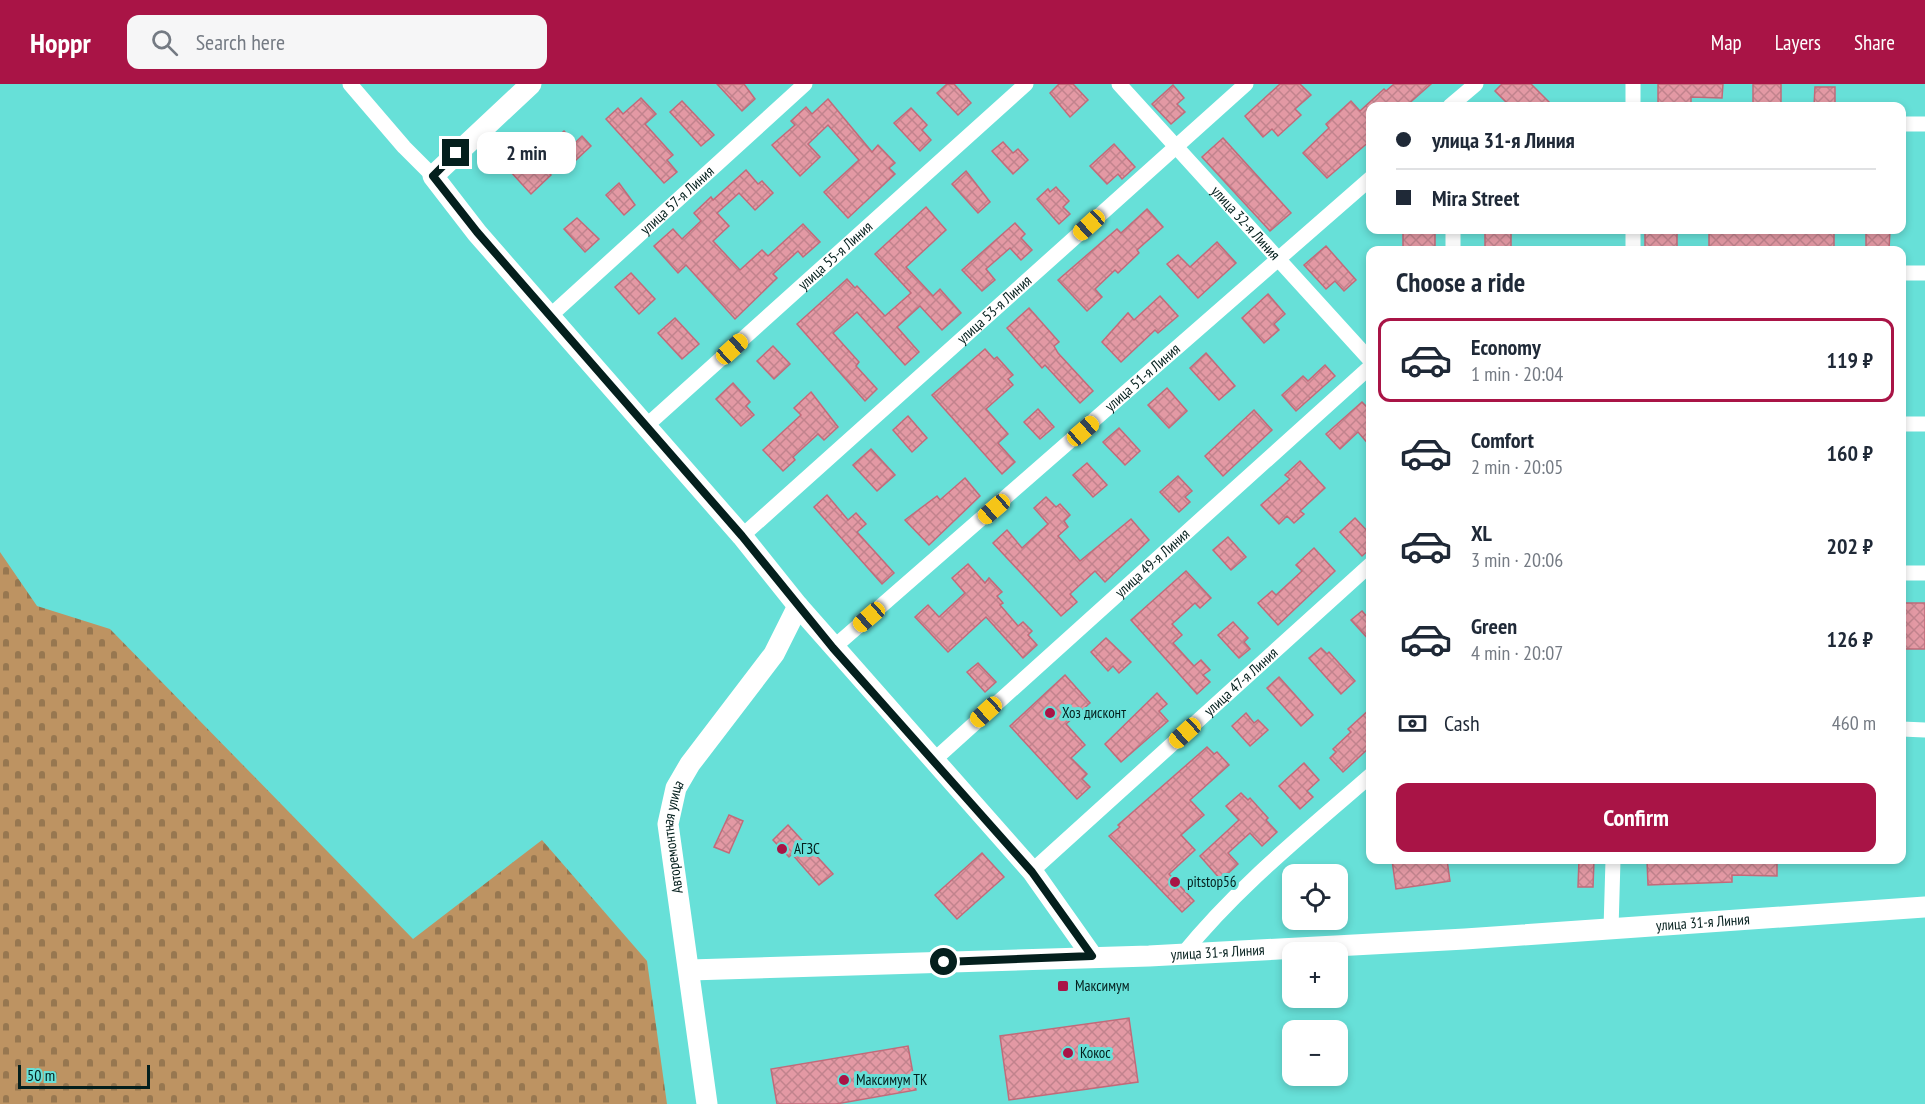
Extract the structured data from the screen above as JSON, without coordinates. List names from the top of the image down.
{
  "streets": {
    "street": [
      "улица 57-я Линия",
      "улица 32-я Линия",
      "улица 55-я Линия",
      "улица 53-я Линия",
      "улица 51-я Линия",
      "улица 49-я Линия",
      "улица 47-я Линия",
      "Авторемонтная улица",
      "улица 31-я Линия"
    ]
  },
  "crossings": [
    ["улица 32-я Линия", "улица 53-я Линия"],
    ["улица 32-я Линия", "улица 51-я Линия"],
    ["Авторемонтная улица", "улица 31-я Линия"]
  ],
  "places": {
    "other": [
      "Хоз дисконт",
      "АГЗС",
      "pitstop56",
      "Кокос",
      "Максимум ТК"
    ],
    "transit": ["Максимум"]
  },
  "scale_bar": "50 m",
  "page": {
    "header": "Hoppr",
    "search": "Search here",
    "nav": ["Map", "Layers", "Share"],
    "banner": ["улица 31-я Линия", "Mira Street"],
    "bubble": "2 min",
    "heading": "Choose a ride",
    "list": [
      {
        "name": "Economy",
        "note": "1 min · 20:04",
        "value": "119 ₽"
      },
      {
        "name": "Comfort",
        "note": "2 min · 20:05",
        "value": "160 ₽"
      },
      {
        "name": "XL",
        "note": "3 min · 20:06",
        "value": "202 ₽"
      },
      {
        "name": "Green",
        "note": "4 min · 20:07",
        "value": "126 ₽"
      }
    ],
    "pay": ["Cash", "460 m"],
    "buttons": "Confirm",
    "map_buttons": ["+", "−"],
    "scale": "50 m"
  }
}
